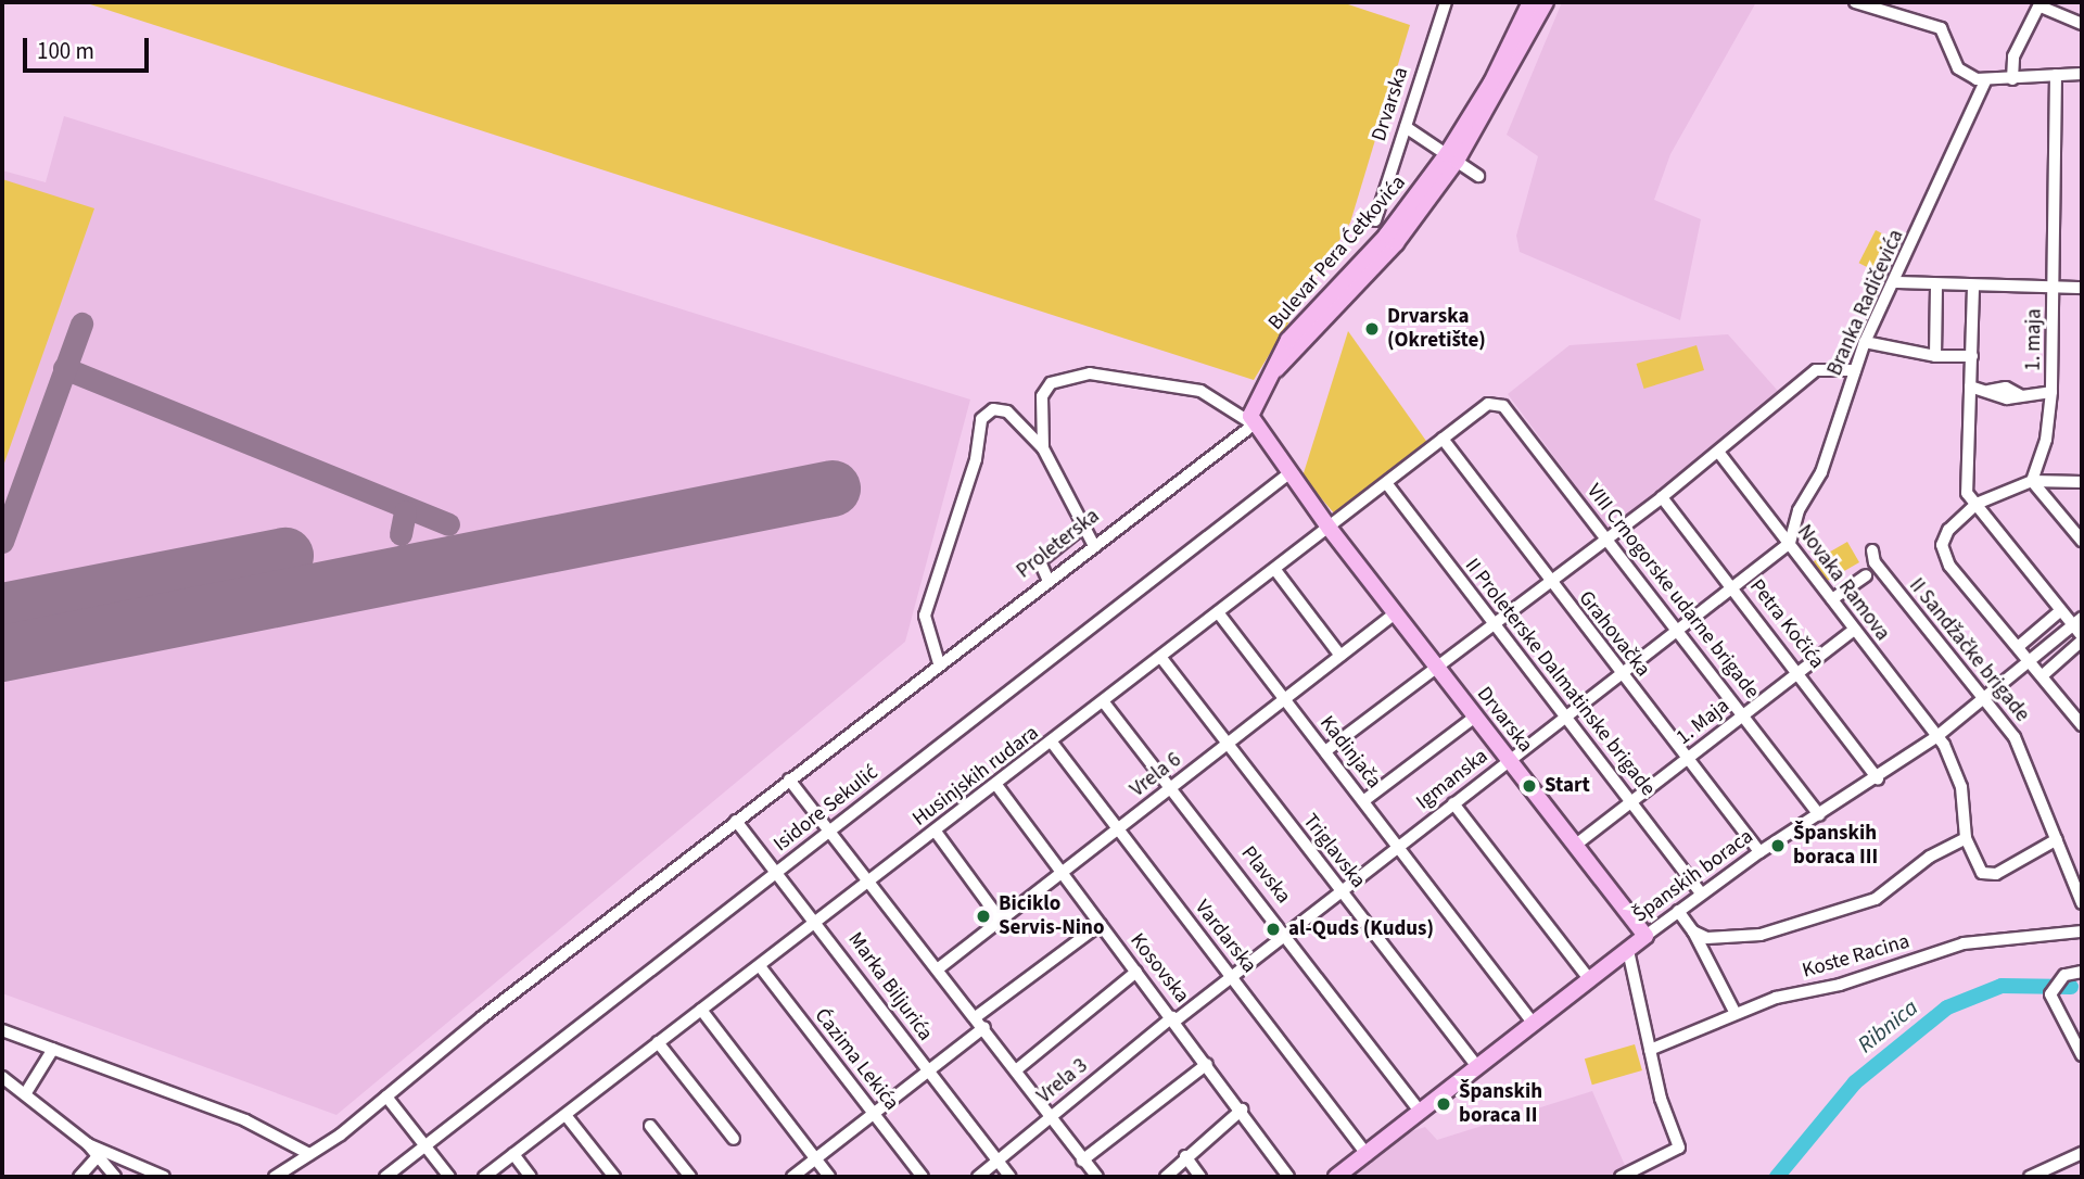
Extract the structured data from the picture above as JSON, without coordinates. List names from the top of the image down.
{
  "streets": {
    "main road": ["Drvarska", "Bulevar Pera Ćetkovića", "Španskih boraca"],
    "street": [
      "Branka Radičevića",
      "1. maja",
      "Proleterska",
      "Novaka Ramova",
      "VIII Crnogorske udarne brigade",
      "Petra Kočića",
      "Grahovačka",
      "II Sandžačke brigade",
      "II Proleterske Dalmatinske brigade",
      "1. Maja",
      "Kadinjača",
      "Vrela 6",
      "Husinjskih rudara",
      "Igmanska",
      "Isidore Sekulić",
      "Triglavska",
      "Plavska",
      "Vardarska",
      "Koste Racina",
      "Kosovska",
      "Marka Biljurića",
      "Ćazima Lekića",
      "Vrela 3"
    ]
  },
  "crossings": [
    ["Drvarska", "1. Maja"],
    ["Drvarska", "Vrela 6"],
    ["Drvarska", "Husinjskih rudara"],
    ["Drvarska", "Igmanska"],
    ["Drvarska", "Španskih boraca"],
    ["Bulevar Pera Ćetkovića", "Proleterska"],
    ["Branka Radičevića", "Novaka Ramova"],
    ["Branka Radičevića", "Igmanska"],
    ["Proleterska", "Marka Biljurića"],
    ["Novaka Ramova", "1. Maja"],
    ["Novaka Ramova", "Igmanska"],
    ["Novaka Ramova", "Španskih boraca"],
    ["VIII Crnogorske udarne brigade", "1. Maja"],
    ["VIII Crnogorske udarne brigade", "Husinjskih rudara"],
    ["VIII Crnogorske udarne brigade", "Igmanska"],
    ["VIII Crnogorske udarne brigade", "Španskih boraca"],
    ["Petra Kočića", "1. Maja"],
    ["Petra Kočića", "Igmanska"],
    ["Petra Kočića", "Španskih boraca"],
    ["Grahovačka", "1. Maja"],
    ["Grahovačka", "Husinjskih rudara"],
    ["Grahovačka", "Igmanska"],
    ["Grahovačka", "Španskih boraca"],
    ["II Sandžačke brigade", "Španskih boraca"],
    ["II Proleterske Dalmatinske brigade", "1. Maja"],
    ["II Proleterske Dalmatinske brigade", "Husinjskih rudara"],
    ["II Proleterske Dalmatinske brigade", "Igmanska"],
    ["II Proleterske Dalmatinske brigade", "Španskih boraca"],
    ["Kadinjača", "Vrela 6"],
    ["Kadinjača", "Husinjskih rudara"],
    ["Kadinjača", "Igmanska"],
    ["Kadinjača", "Španskih boraca"],
    ["Vrela 6", "Triglavska"],
    ["Vrela 6", "Plavska"],
    ["Vrela 6", "Vardarska"],
    ["Vrela 6", "Kosovska"],
    ["Husinjskih rudara", "Triglavska"],
    ["Husinjskih rudara", "Plavska"],
    ["Husinjskih rudara", "Vardarska"],
    ["Husinjskih rudara", "Kosovska"],
    ["Husinjskih rudara", "Marka Biljurića"],
    ["Husinjskih rudara", "Ćazima Lekića"],
    ["Igmanska", "Triglavska"],
    ["Igmanska", "Plavska"],
    ["Igmanska", "Vardarska"],
    ["Igmanska", "Kosovska"],
    ["Igmanska", "Vrela 3"],
    ["Isidore Sekulić", "Marka Biljurića"],
    ["Triglavska", "Španskih boraca"],
    ["Plavska", "Španskih boraca"],
    ["Španskih boraca", "Vardarska"],
    ["Kosovska", "Vrela 3"],
    ["Marka Biljurića", "Vrela 3"]
  ],
  "water": ["Ribnica"],
  "places": [
    "Drvarska (Okretište)",
    "Start",
    "Španskih boraca III",
    "Biciklo Servis-Nino",
    "al-Quds (Kudus)",
    "Španskih boraca II"
  ],
  "scale_bar": "100 m"
}
